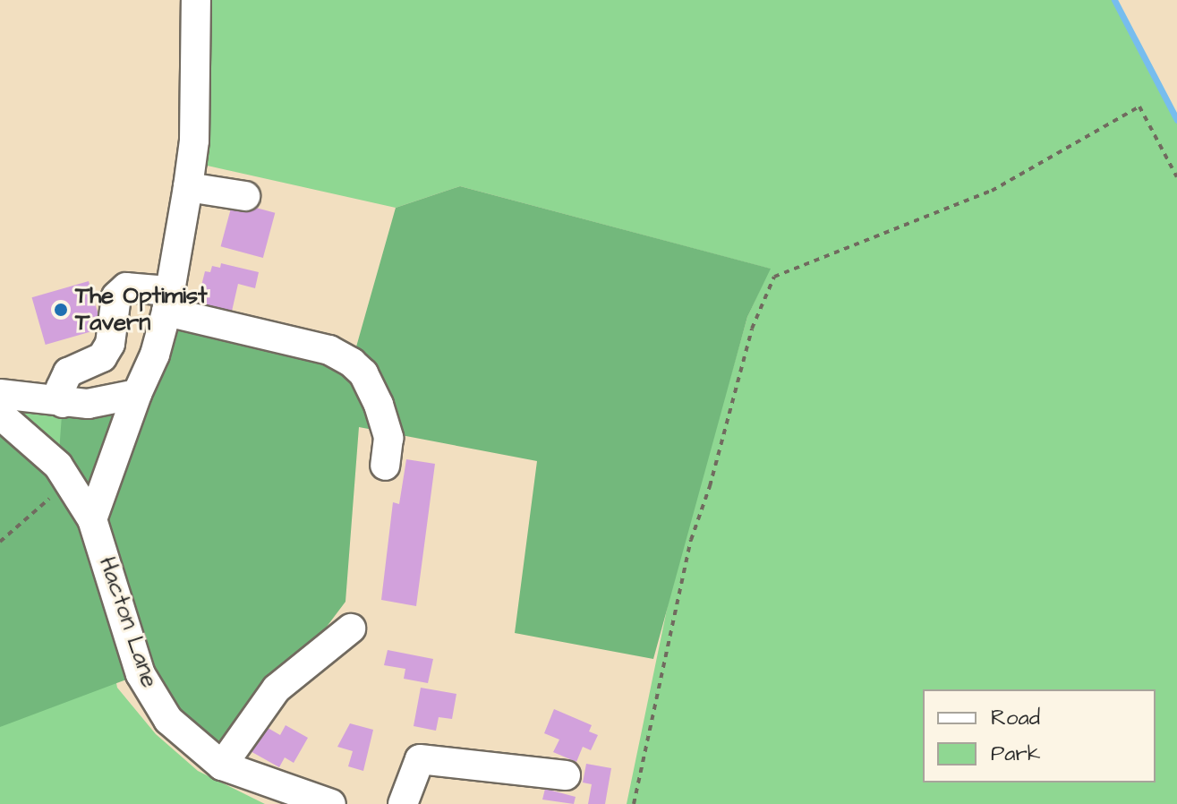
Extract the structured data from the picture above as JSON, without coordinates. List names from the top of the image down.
{
  "streets": {
    "street": ["Hacton Lane"]
  },
  "places": ["The Optimist Tavern"],
  "legend": ["Road", "Park"]
}
